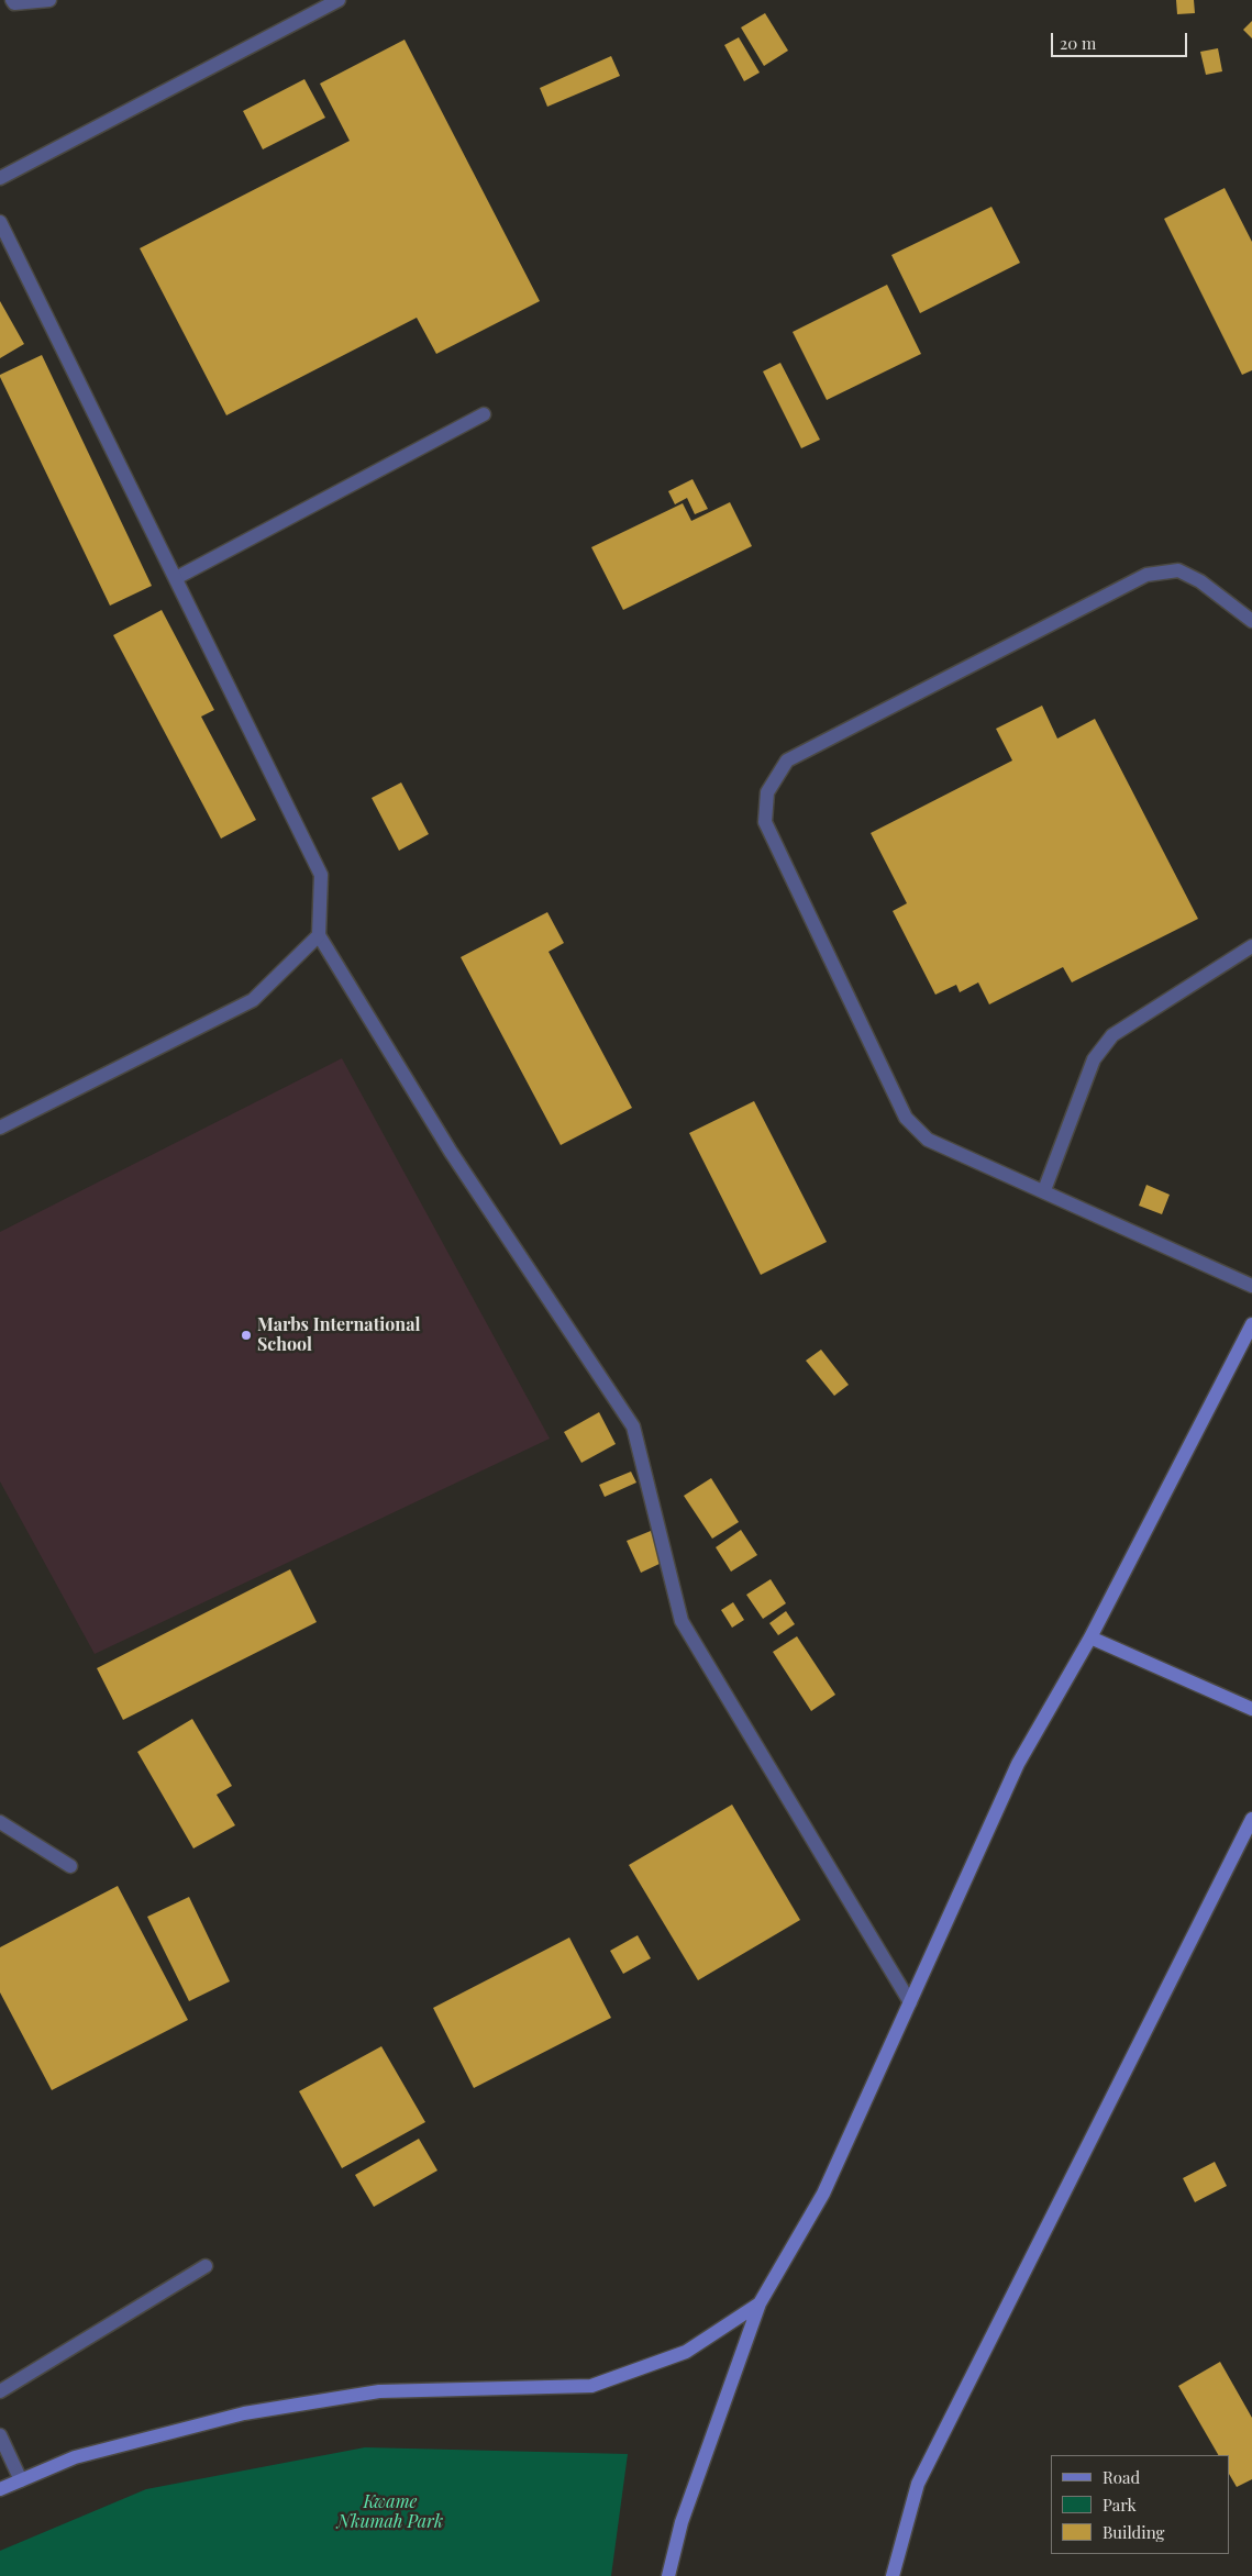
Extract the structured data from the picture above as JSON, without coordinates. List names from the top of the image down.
{
  "parks": ["Kwame Nkumah Park"],
  "places": ["Marbs International School"],
  "legend": ["Road", "Park", "Building"],
  "scale_bar": "20 m"
}
